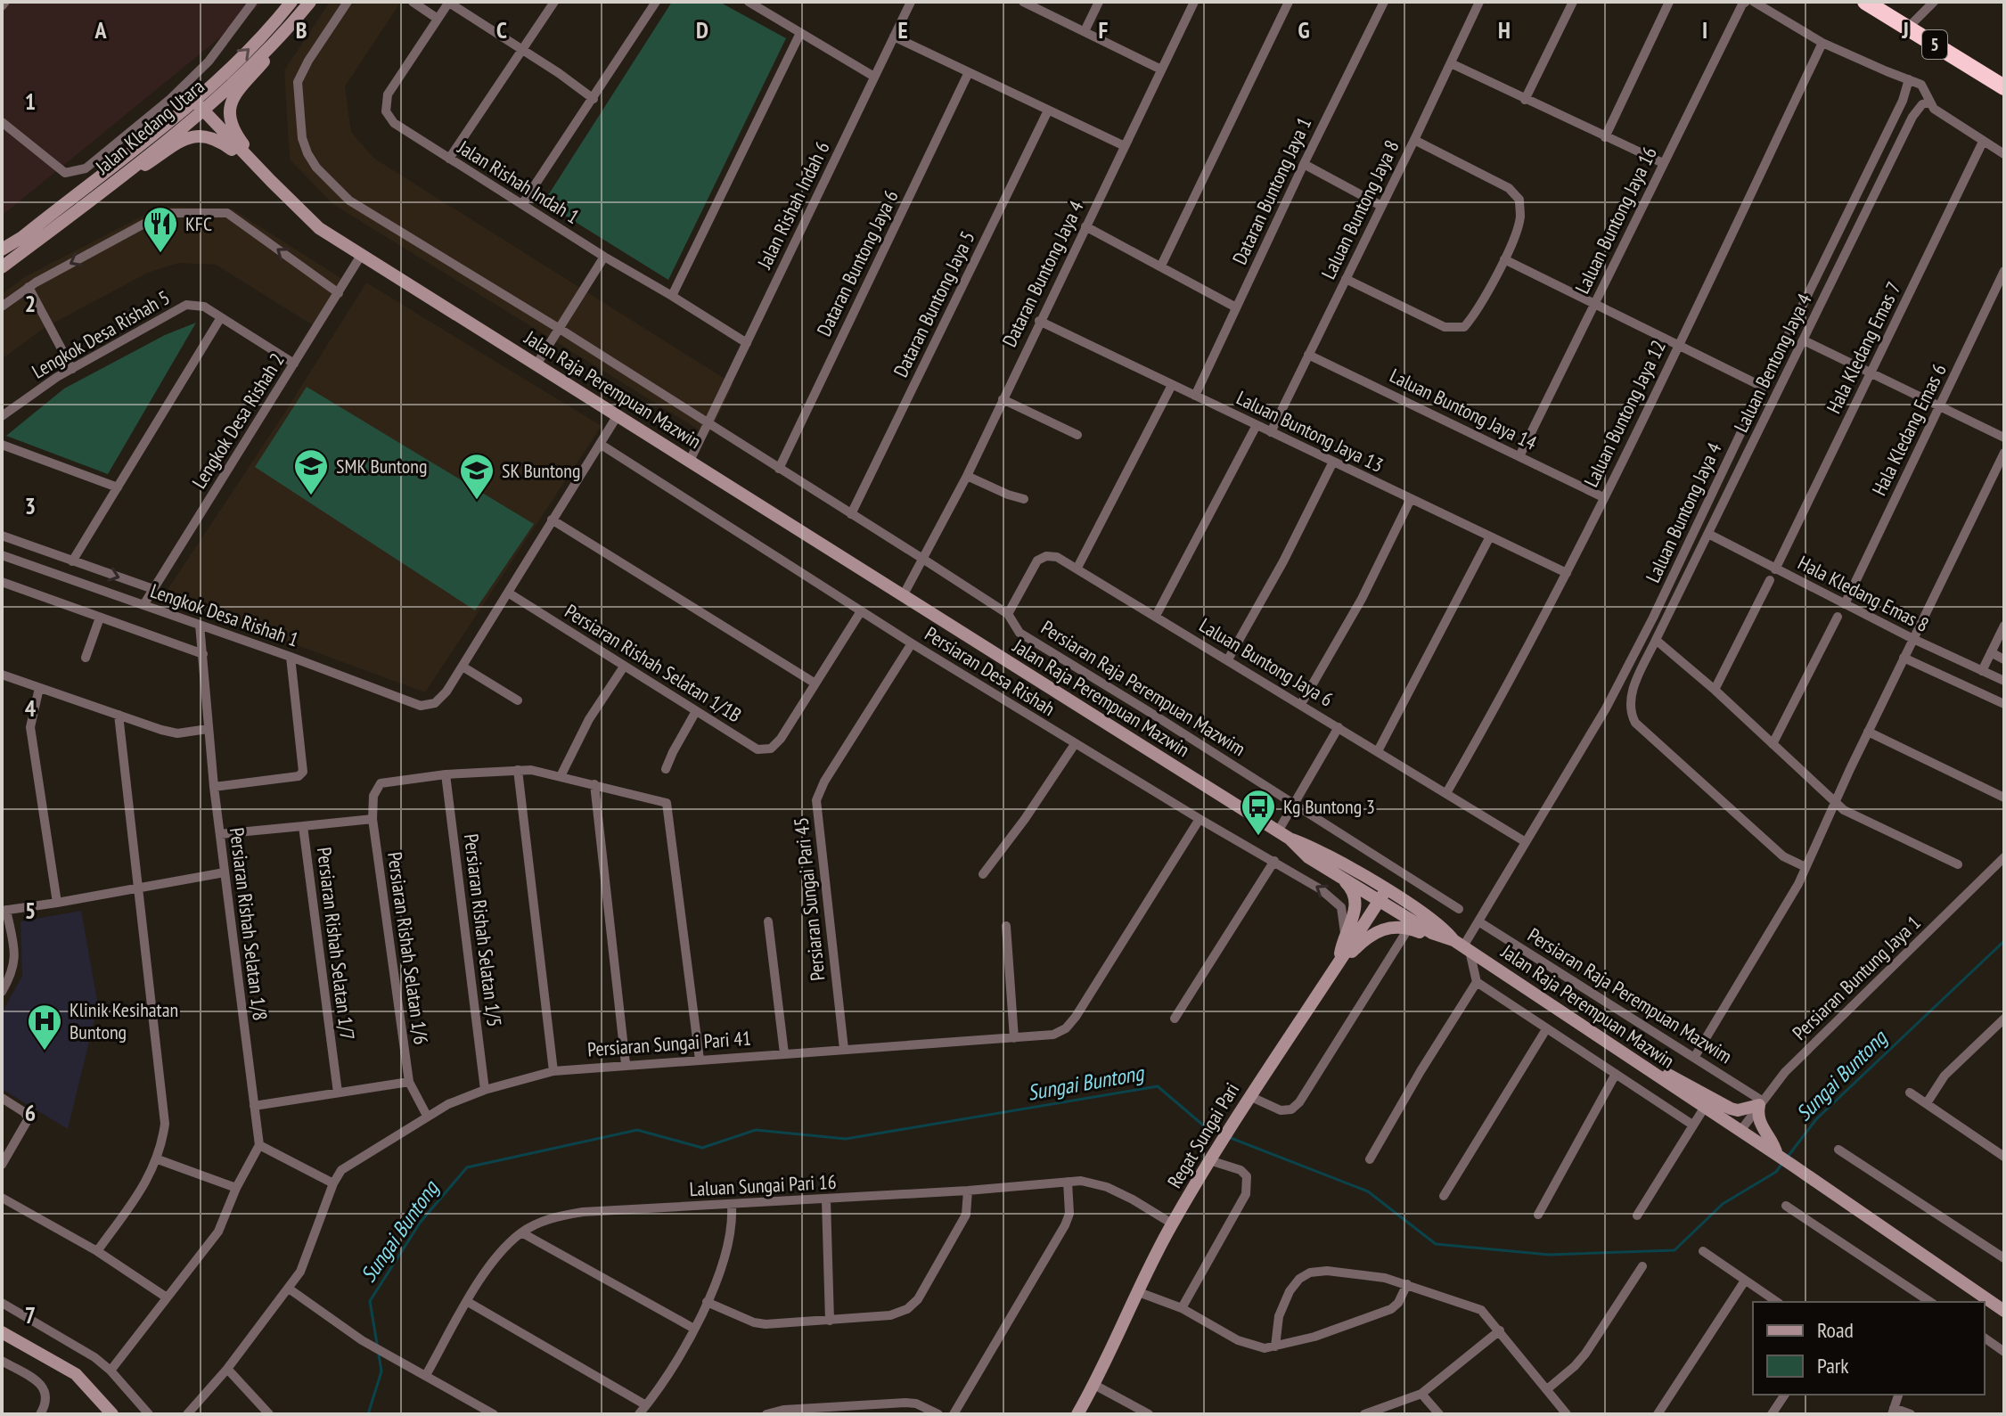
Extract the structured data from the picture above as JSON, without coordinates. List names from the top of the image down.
{
  "streets": {
    "highway": ["5"],
    "main road": ["Jalan Kledang Utara", "Jalan Raja Perempuan Mazwin", "Regat Sungai Pari"],
    "street": [
      "Jalan Rishah Indah 1",
      "Dataran Buntong Jaya 1",
      "Jalan Rishah Indah 6",
      "Laluan Buntong Jaya 8",
      "Laluan Buntong Jaya 16",
      "Dataran Buntong Jaya 6",
      "Dataran Buntong Jaya 4",
      "Dataran Buntong Jaya 5",
      "Lengkok Desa Rishah 5",
      "Hala Kledang Emas 7",
      "Laluan Bentong Jaya 4",
      "Laluan Buntong Jaya 14",
      "Laluan Buntong Jaya 12",
      "Lengkok Desa Rishah 2",
      "Hala Kledang Emas 6",
      "Laluan Buntong Jaya 13",
      "Laluan Buntong Jaya 4",
      "Hala Kledang Emas 8",
      "Lengkok Desa Rishah 1",
      "Laluan Buntong Jaya 6",
      "Persiaran Rishah Selatan 1/1B",
      "Persiaran Desa Rishah",
      "Persiaran Raja Perempuan Mazwim",
      "Persiaran Sungai Pari 45",
      "Persiaran Rishah Selatan 1/8",
      "Persiaran Rishah Selatan 1/5",
      "Persiaran Rishah Selatan 1/7",
      "Persiaran Rishah Selatan 1/6",
      "Persiaran Buntung Jaya 1",
      "Persiaran Sungai Pari 41",
      "Laluan Sungai Pari 16"
    ]
  },
  "crossings": [
    ["Jalan Kledang Utara", "Jalan Raja Perempuan Mazwin"],
    ["Jalan Rishah Indah 1", "Jalan Rishah Indah 6"],
    ["Dataran Buntong Jaya 1", "Laluan Buntong Jaya 13"],
    ["Jalan Rishah Indah 6", "Jalan Raja Perempuan Mazwin"],
    ["Jalan Rishah Indah 6", "Persiaran Raja Perempuan Mazwim"],
    ["Laluan Buntong Jaya 8", "Laluan Buntong Jaya 14"],
    ["Laluan Buntong Jaya 8", "Laluan Buntong Jaya 13"],
    ["Laluan Buntong Jaya 16", "Laluan Buntong Jaya 14"],
    ["Dataran Buntong Jaya 6", "Persiaran Raja Perempuan Mazwim"],
    ["Dataran Buntong Jaya 4", "Jalan Raja Perempuan Mazwin"],
    ["Dataran Buntong Jaya 4", "Laluan Buntong Jaya 13"],
    ["Dataran Buntong Jaya 4", "Persiaran Raja Perempuan Mazwim"],
    ["Dataran Buntong Jaya 5", "Persiaran Raja Perempuan Mazwim"],
    ["Lengkok Desa Rishah 5", "Lengkok Desa Rishah 2"],
    ["Hala Kledang Emas 7", "Hala Kledang Emas 8"],
    ["Laluan Bentong Jaya 4", "Hala Kledang Emas 8"],
    ["Jalan Raja Perempuan Mazwin", "Lengkok Desa Rishah 2"],
    ["Jalan Raja Perempuan Mazwin", "Laluan Buntong Jaya 4"],
    ["Jalan Raja Perempuan Mazwin", "Persiaran Buntung Jaya 1"],
    ["Jalan Raja Perempuan Mazwin", "Regat Sungai Pari"],
    ["Laluan Buntong Jaya 14", "Laluan Buntong Jaya 12"],
    ["Laluan Buntong Jaya 12", "Laluan Buntong Jaya 13"],
    ["Laluan Buntong Jaya 12", "Laluan Buntong Jaya 6"],
    ["Lengkok Desa Rishah 2", "Lengkok Desa Rishah 1"],
    ["Hala Kledang Emas 6", "Hala Kledang Emas 8"],
    ["Laluan Buntong Jaya 4", "Laluan Buntong Jaya 6"],
    ["Laluan Buntong Jaya 4", "Persiaran Raja Perempuan Mazwim"],
    ["Lengkok Desa Rishah 1", "Persiaran Rishah Selatan 1/8"],
    ["Laluan Buntong Jaya 6", "Persiaran Raja Perempuan Mazwim"],
    ["Persiaran Desa Rishah", "Persiaran Sungai Pari 45"],
    ["Persiaran Desa Rishah", "Persiaran Sungai Pari 41"],
    ["Persiaran Raja Perempuan Mazwim", "Persiaran Buntung Jaya 1"],
    ["Persiaran Sungai Pari 45", "Persiaran Sungai Pari 41"],
    ["Persiaran Rishah Selatan 1/5", "Persiaran Rishah Selatan 1/6"],
    ["Persiaran Rishah Selatan 1/5", "Persiaran Sungai Pari 41"],
    ["Persiaran Rishah Selatan 1/7", "Persiaran Rishah Selatan 1/6"],
    ["Persiaran Rishah Selatan 1/6", "Persiaran Sungai Pari 41"],
    ["Regat Sungai Pari", "Laluan Sungai Pari 16"]
  ],
  "water": ["Sungai Buntong"],
  "places": {
    "restaurant": ["KFC"],
    "school or university": ["SMK Buntong", "SK Buntong"],
    "bus stop": ["Kg Buntong 3"],
    "hospital": ["Klinik Kesihatan Buntong"]
  },
  "legend": ["Road", "Park"],
  "grid": {
    "columns": [
      "A",
      "B",
      "C",
      "D",
      "E",
      "F",
      "G",
      "H",
      "I",
      "J"
    ],
    "rows": [
      "1",
      "2",
      "3",
      "4",
      "5",
      "6",
      "7"
    ]
  }
}
